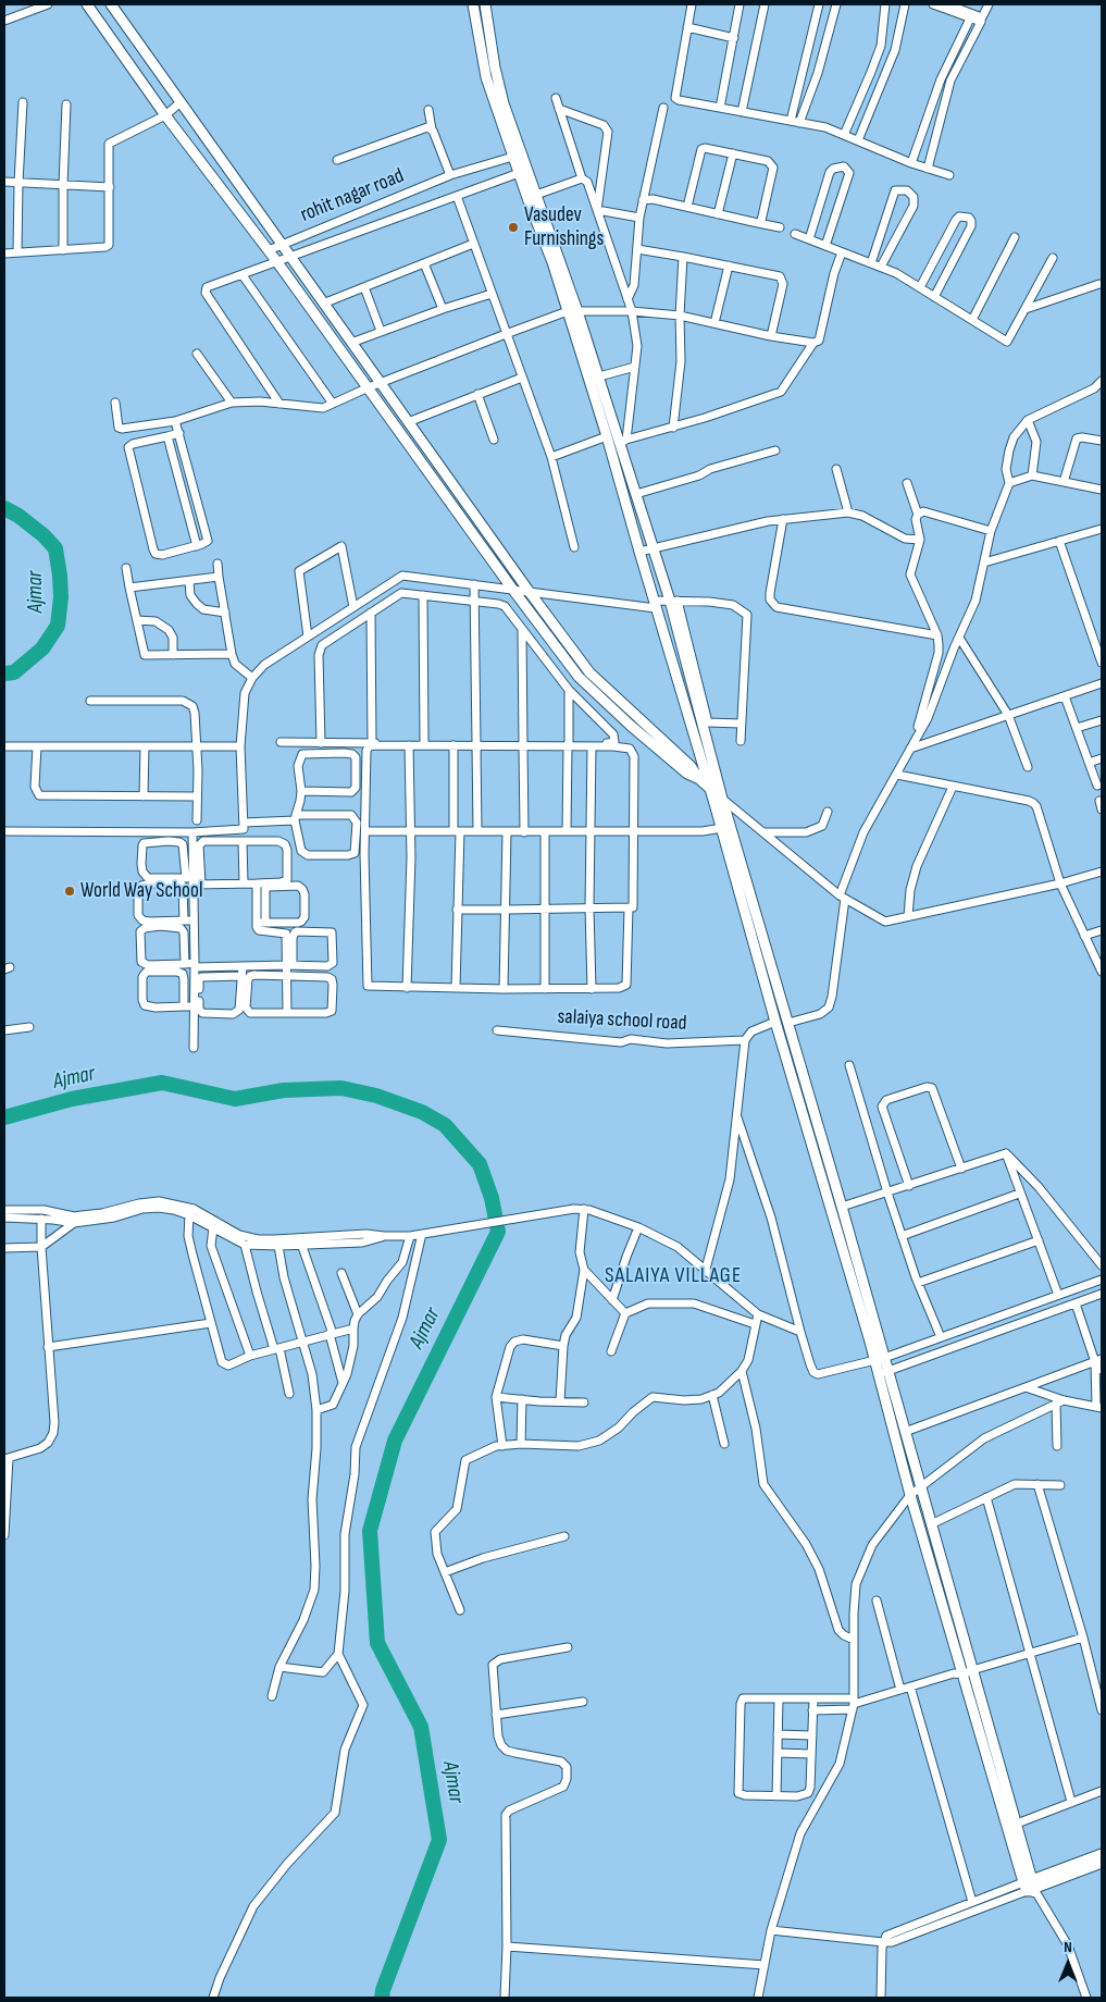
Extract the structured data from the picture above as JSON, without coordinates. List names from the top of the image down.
{
  "streets": {
    "street": ["rohit nagar road", "salaiya school road"]
  },
  "districts": ["SALAIYA VILLAGE"],
  "water": ["Ajmar"],
  "places": ["Vasudev Furnishings", "World Way School"],
  "north": "top"
}
